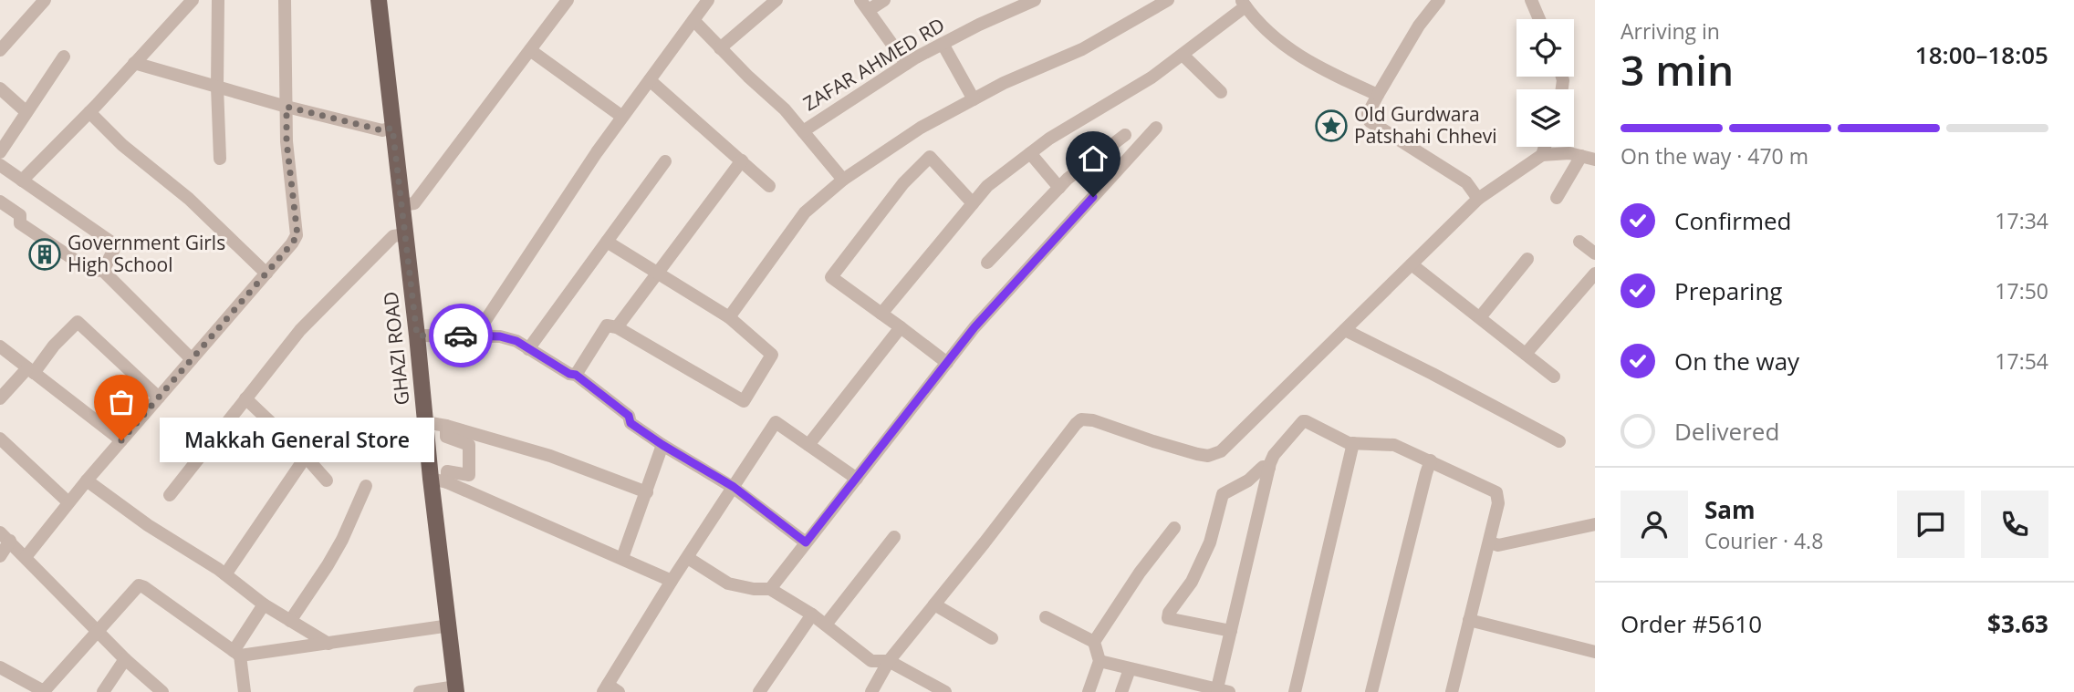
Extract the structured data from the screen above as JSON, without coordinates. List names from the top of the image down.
{
  "streets": {
    "main road": ["GHAZI ROAD"],
    "street": ["ZAFAR AHMED RD"]
  },
  "places": {
    "place": ["Old Gurdwara Patshahi Chhevi"],
    "building": ["Government Girls High School"],
    "other": ["Makkah General Store"]
  },
  "page": {
    "heading": ["3 min", "Arriving in", "18:00–18:05"],
    "panel": [
      "Sam",
      "Courier · 4.8",
      "Order #5610",
      "$3.63"
    ],
    "bar": "On the way · 470 m",
    "list": [
      ["Confirmed", "17:34"],
      ["Preparing", "17:50"],
      ["On the way", "17:54"],
      "Delivered"
    ],
    "bubble": "Makkah General Store"
  }
}
